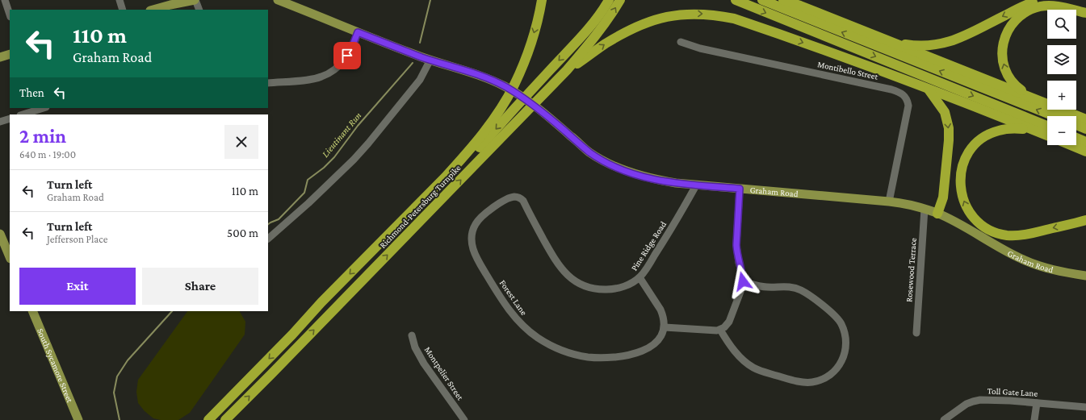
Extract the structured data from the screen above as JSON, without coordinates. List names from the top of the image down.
{
  "streets": {
    "highway": ["Richmond-Petersburg Turnpike"],
    "main road": ["Graham Road", "South Sycamore Street"],
    "street": [
      "Montibello Street",
      "Pine Ridge Road",
      "Rosewood Terrace",
      "Forest Lane",
      "Montpelier Street",
      "Toll Gate Lane"
    ]
  },
  "crossings": [
    ["Montibello Street", "Graham Road"],
    ["Graham Road", "Pine Ridge Road"],
    ["Graham Road", "Rosewood Terrace"],
    ["Pine Ridge Road", "Forest Lane"]
  ],
  "water": ["Lieutinant Run"],
  "page": {
    "map_buttons": ["+", "−"],
    "turn": ["110 m", "Graham Road"],
    "then": "Then",
    "heading": ["2 min", "640 m · 19:00"],
    "list": [
      {
        "name": "Turn left",
        "note": "Graham Road",
        "value": "110 m"
      },
      {
        "name": "Turn left",
        "note": "Jefferson Place",
        "value": "500 m"
      }
    ],
    "buttons": ["Exit", "Share"]
  }
}
